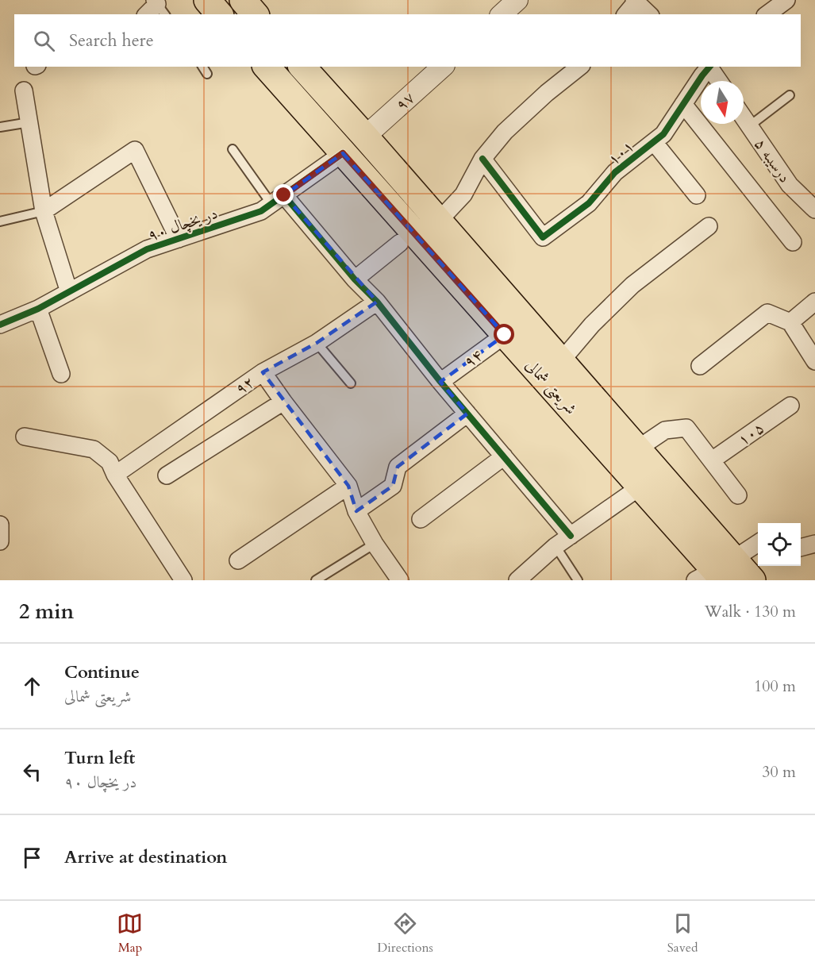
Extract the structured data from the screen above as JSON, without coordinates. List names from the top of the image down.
{
  "streets": {
    "main road": ["شریعتی شمالی"],
    "street": [
      "۹۷",
      "۱۰۱",
      "درسیبه ۵",
      "در یخچال ۹۰",
      "۹۴",
      "۹۲",
      "۱۰۵"
    ]
  },
  "crossings": [
    ["۹۷", "شریعتی شمالی"],
    ["در یخچال ۹۰", "شریعتی شمالی"],
    ["۹۴", "شریعتی شمالی"]
  ],
  "north": "bottom",
  "page": {
    "search": "Search here",
    "heading": ["2 min", "Walk · 130 m"],
    "list": [
      ["Continue", "شریعتی شمالی", "100 m"],
      ["Turn left", "در یخچال ۹۰", "30 m"],
      "Arrive at destination"
    ],
    "nav": ["Map", "Directions", "Saved"]
  }
}
